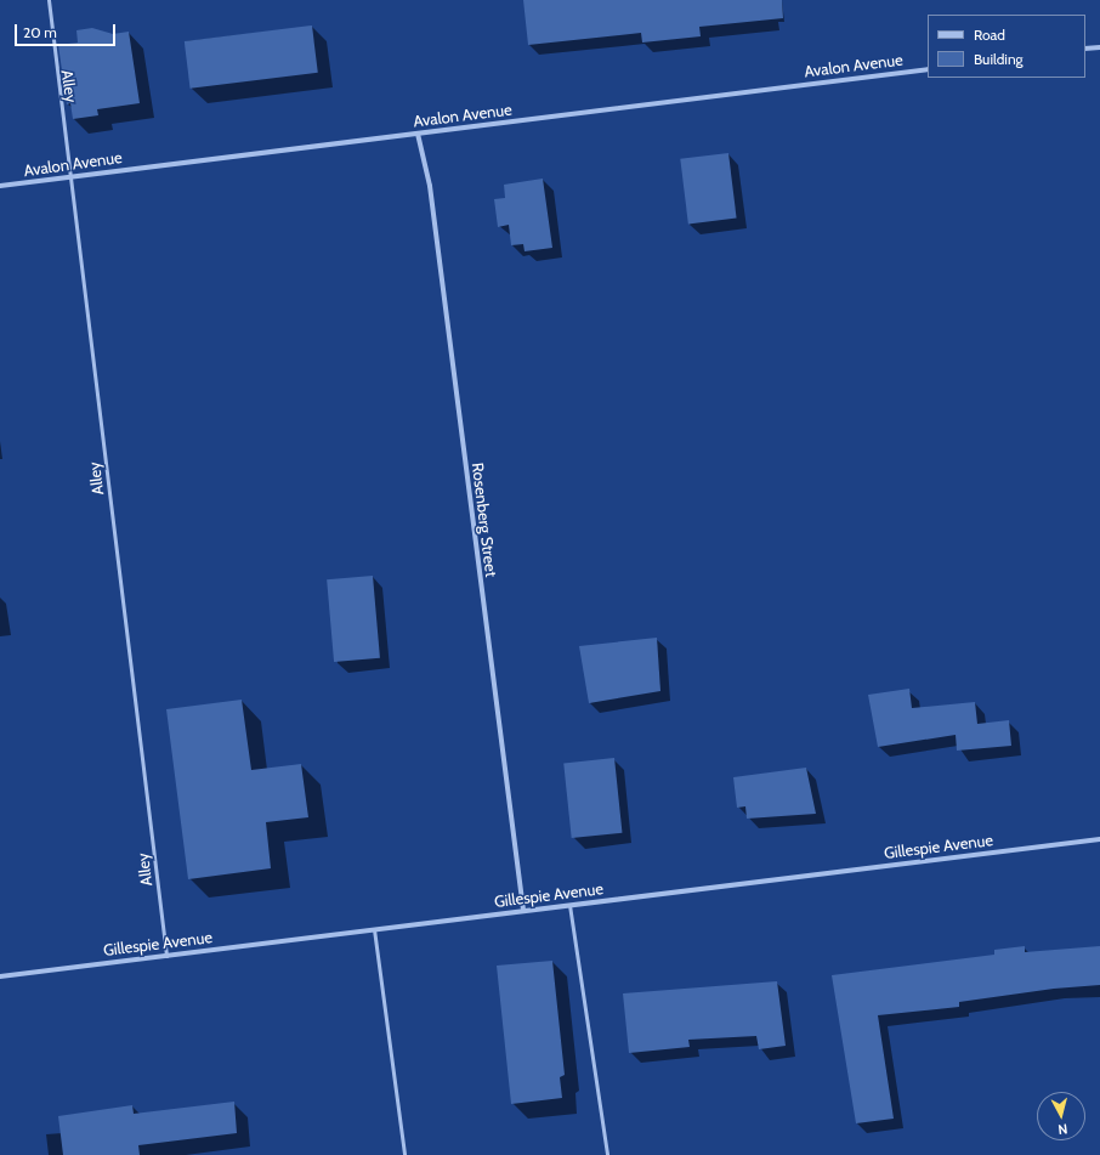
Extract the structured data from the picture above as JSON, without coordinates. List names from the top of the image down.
{
  "streets": {
    "street": ["Avalon Avenue", "Rosenberg Street", "Gillespie Avenue"],
    "lane": ["Alley"]
  },
  "crossings": [
    ["Avalon Avenue", "Alley"],
    ["Avalon Avenue", "Rosenberg Street"],
    ["Alley", "Gillespie Avenue"],
    ["Rosenberg Street", "Gillespie Avenue"]
  ],
  "legend": ["Road", "Building"],
  "scale_bar": "20 m",
  "north": "bottom"
}
